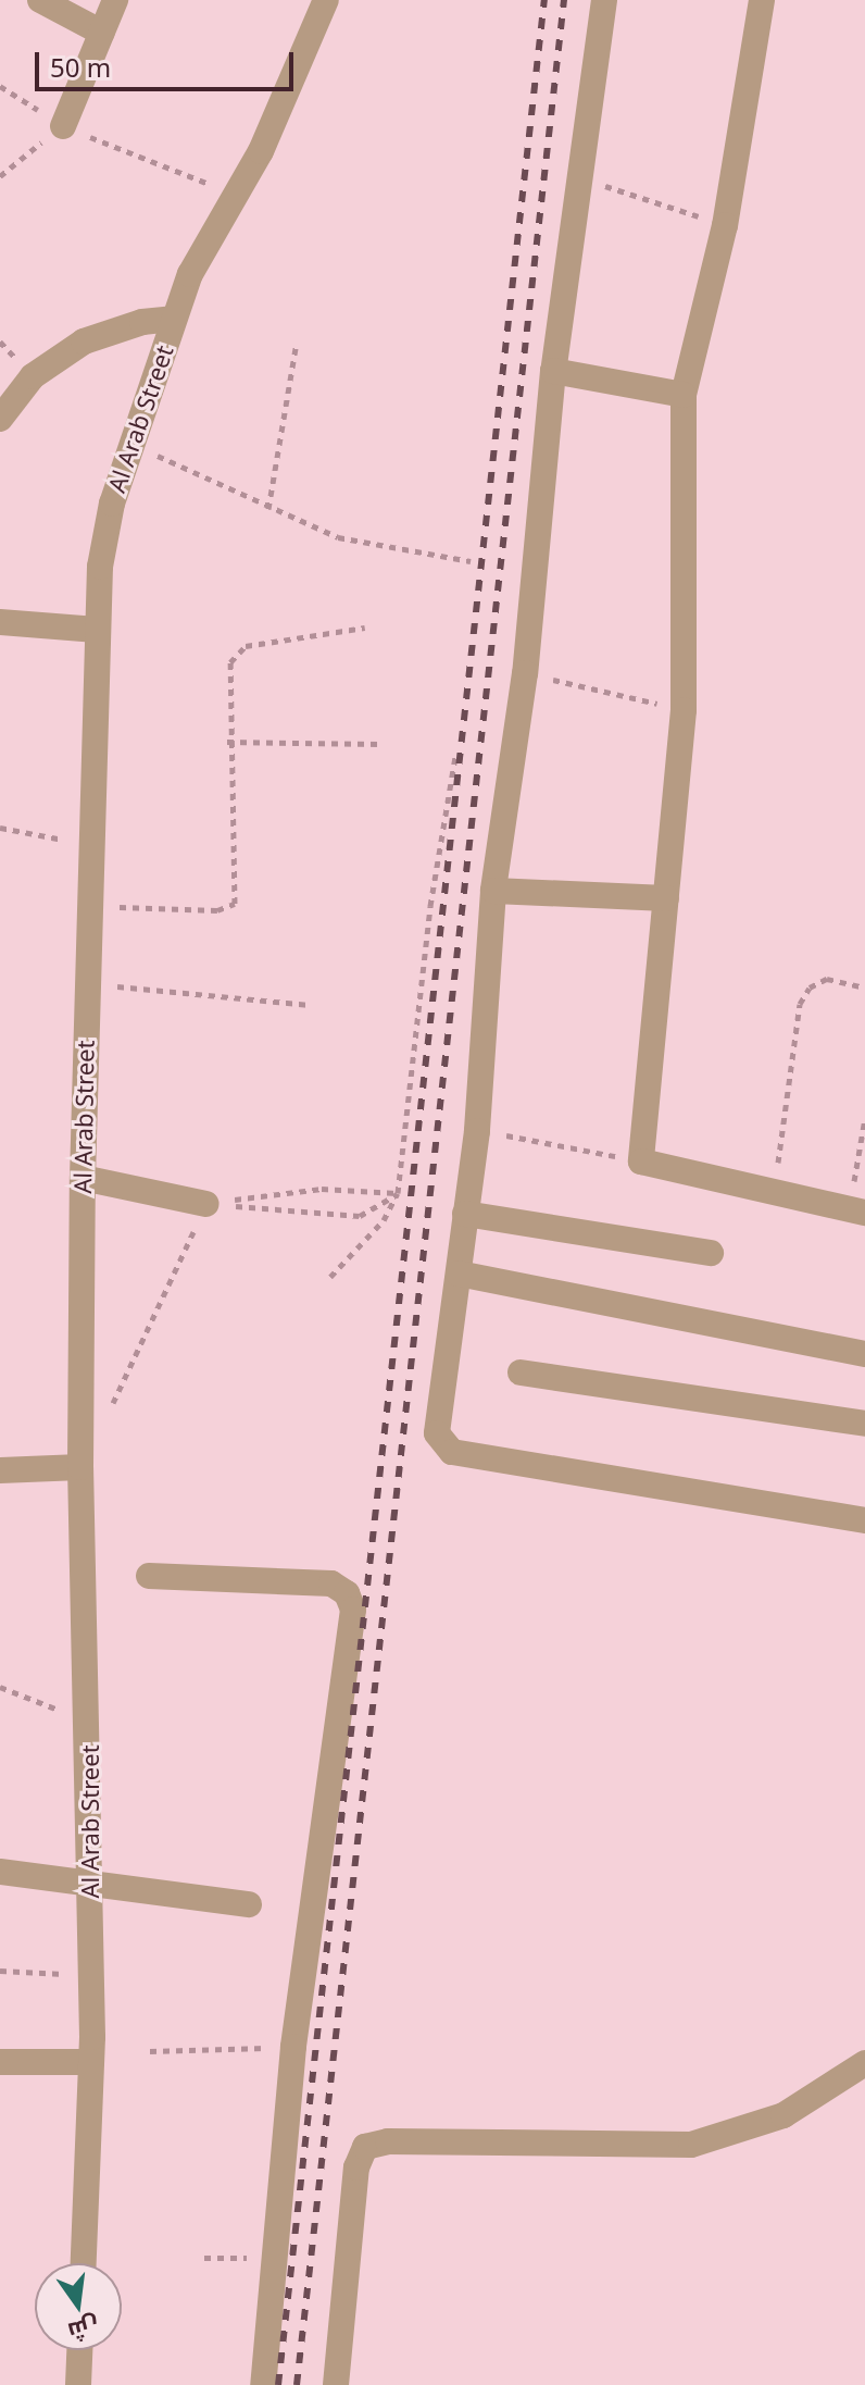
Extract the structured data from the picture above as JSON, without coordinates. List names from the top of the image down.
{
  "streets": {
    "street": ["Al Arab Street"]
  },
  "scale_bar": "50 m",
  "north": "bottom"
}
